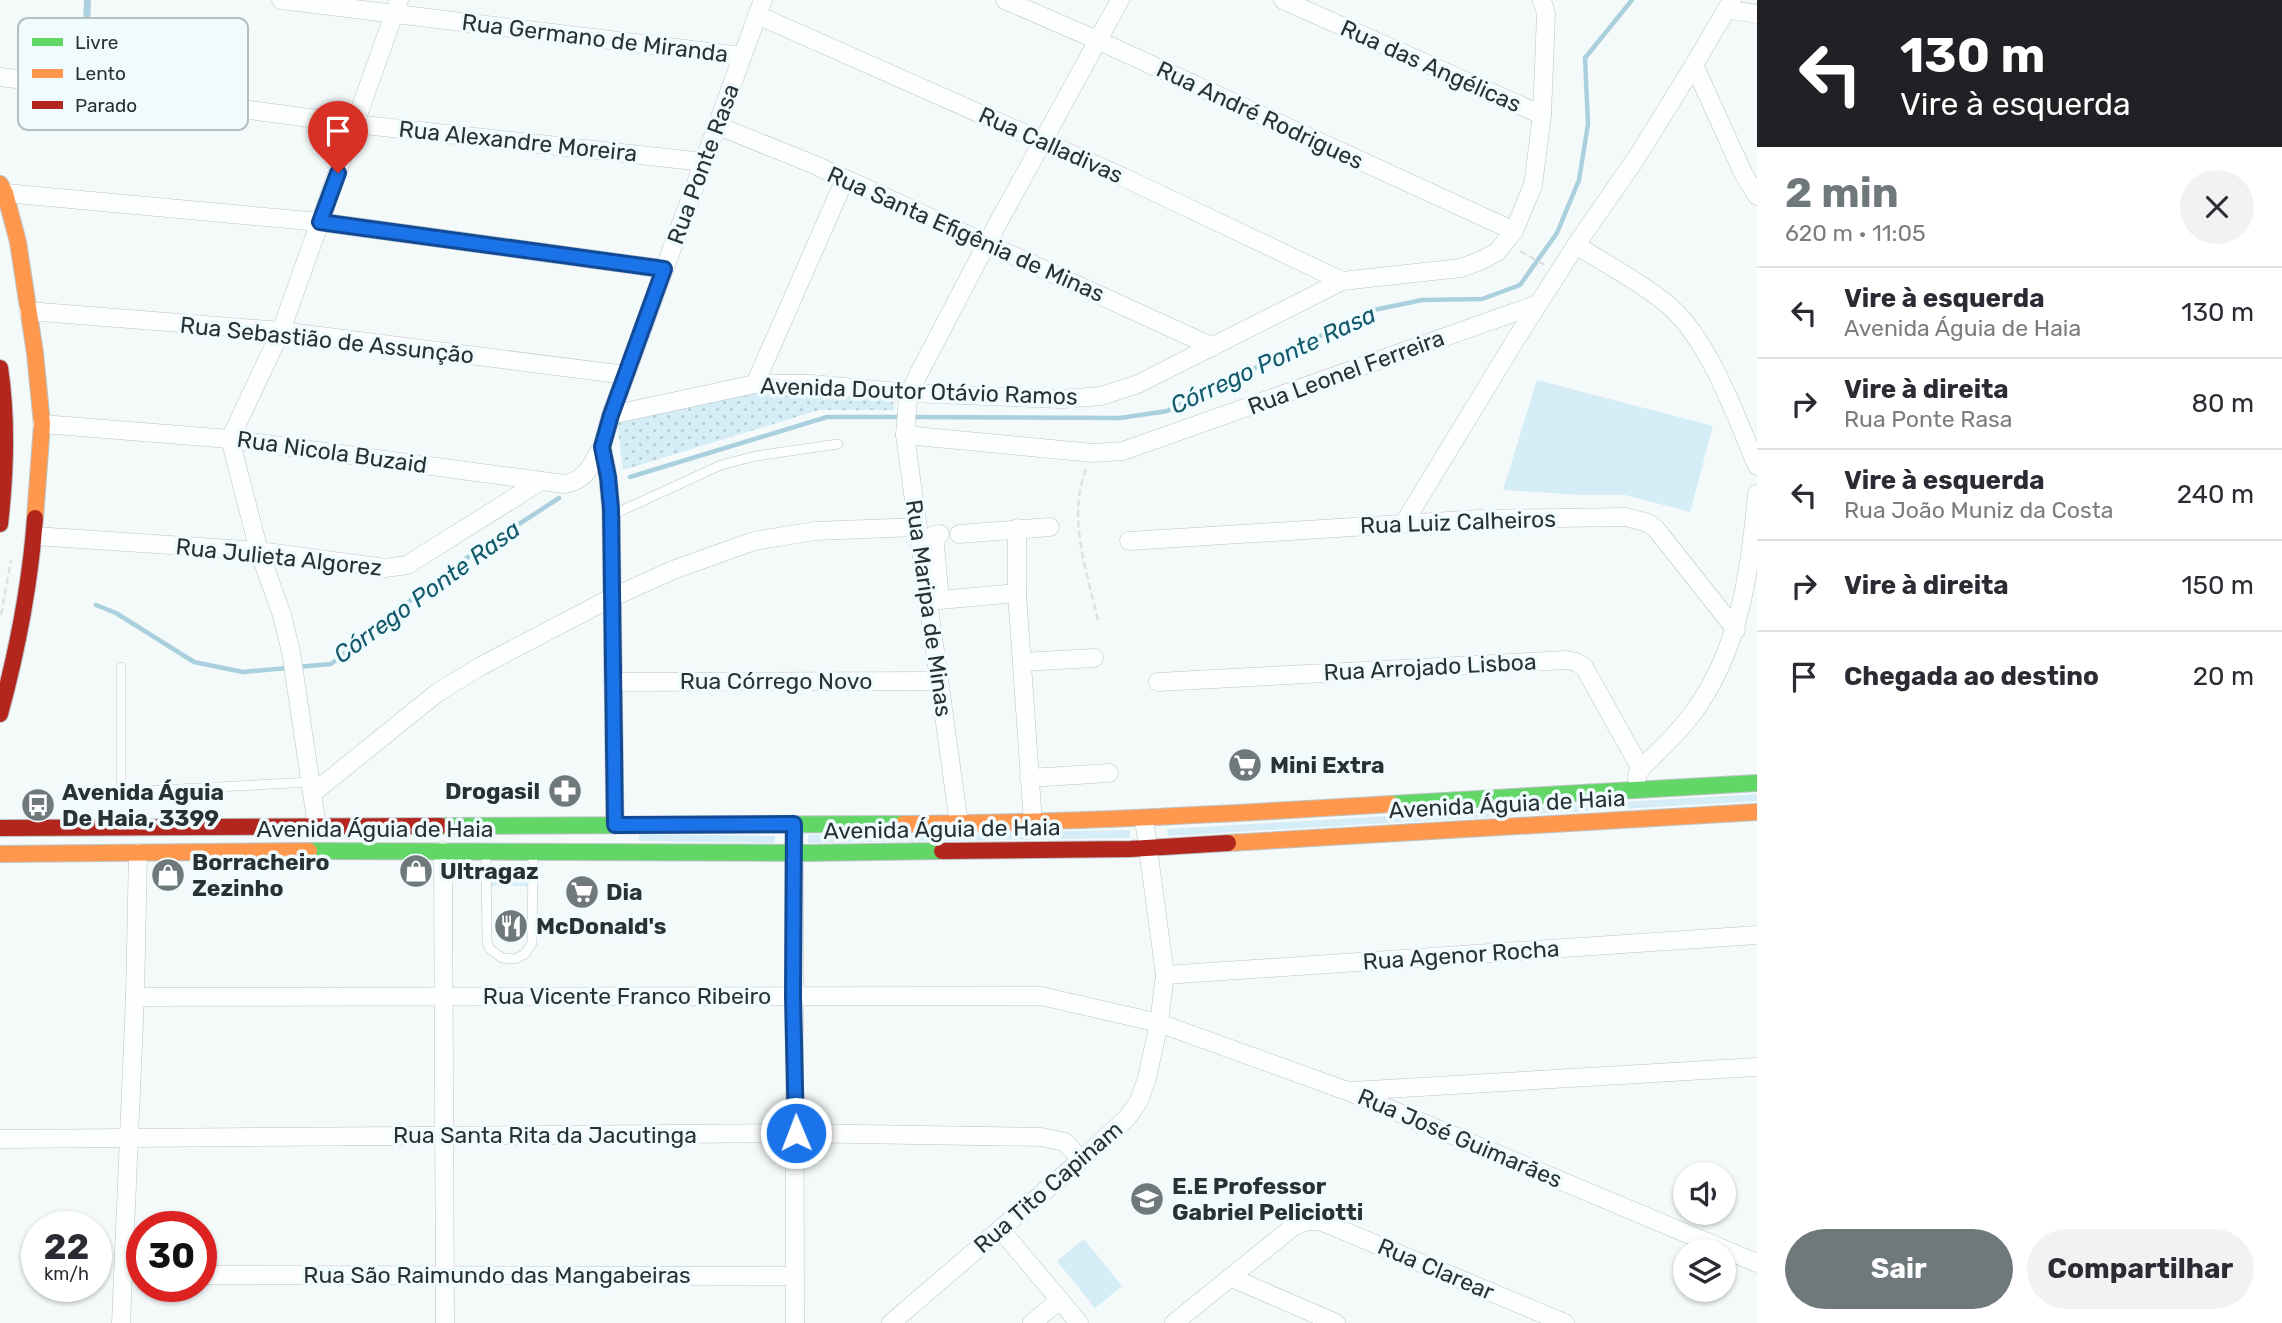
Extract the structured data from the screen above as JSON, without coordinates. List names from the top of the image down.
{
  "streets": {
    "main road": ["Avenida Águia de Haia"],
    "street": [
      "Rua Germano de Miranda",
      "Rua das Angélicas",
      "Rua André Rodrigues",
      "Rua Alexandre Moreira",
      "Rua Calladivas",
      "Rua Ponte Rasa",
      "Rua Santa Efigênia de Minas",
      "Rua Sebastião de Assunção",
      "Rua Leonel Ferreira",
      "Avenida Doutor Otávio Ramos",
      "Rua Nicola Buzaid",
      "Rua Luiz Calheiros",
      "Rua Julieta Algorez",
      "Rua Maripa de Minas",
      "Rua Arrojado Lisboa",
      "Rua Córrego Novo",
      "Rua Agenor Rocha",
      "Rua Vicente Franco Ribeiro",
      "Rua Santa Rita da Jacutinga",
      "Rua José Guimarães",
      "Rua Tito Capinam",
      "Rua Clarear",
      "Rua São Raimundo das Mangabeiras"
    ]
  },
  "crossings": [
    ["Rua Germano de Miranda", "Rua Ponte Rasa"],
    ["Rua das Angélicas", "Avenida Doutor Otávio Ramos"],
    ["Rua André Rodrigues", "Avenida Doutor Otávio Ramos"],
    ["Rua Alexandre Moreira", "Rua Ponte Rasa"],
    ["Rua Calladivas", "Rua Ponte Rasa"],
    ["Rua Calladivas", "Avenida Doutor Otávio Ramos"],
    ["Rua Ponte Rasa", "Rua Santa Efigênia de Minas"],
    ["Rua Ponte Rasa", "Rua Sebastião de Assunção"],
    ["Rua Ponte Rasa", "Avenida Doutor Otávio Ramos"],
    ["Rua Ponte Rasa", "Rua Nicola Buzaid"],
    ["Rua Ponte Rasa", "Rua Córrego Novo"],
    ["Rua Ponte Rasa", "Avenida Águia de Haia"],
    ["Rua Santa Efigênia de Minas", "Avenida Doutor Otávio Ramos"],
    ["Rua Leonel Ferreira", "Rua Maripa de Minas"],
    ["Avenida Doutor Otávio Ramos", "Rua Maripa de Minas"],
    ["Rua Nicola Buzaid", "Rua Julieta Algorez"],
    ["Rua Maripa de Minas", "Rua Córrego Novo"],
    ["Rua Maripa de Minas", "Avenida Águia de Haia"],
    ["Avenida Águia de Haia", "Rua Tito Capinam"],
    ["Rua Agenor Rocha", "Rua Tito Capinam"],
    ["Rua Vicente Franco Ribeiro", "Rua José Guimarães"],
    ["Rua Vicente Franco Ribeiro", "Rua Tito Capinam"],
    ["Rua Santa Rita da Jacutinga", "Rua Tito Capinam"],
    ["Rua José Guimarães", "Rua Tito Capinam"]
  ],
  "water": ["Córrego Ponte Rasa"],
  "places": {
    "supermarket": ["Mini Extra", "Dia"],
    "pharmacy": ["Drogasil"],
    "bus stop": ["Avenida Águia De Haia, 3399"],
    "shop": ["Ultragaz", "Borracheiro Zezinho"],
    "restaurant": ["McDonald's"],
    "school or university": ["E.E Professor Gabriel Peliciotti"]
  },
  "legend": ["Livre", "Lento", "Parado"],
  "page": {
    "turn": ["130 m", "Vire à esquerda"],
    "heading": ["2 min", "620 m · 11:05"],
    "list": [
      {
        "name": "Vire à esquerda",
        "note": "Avenida Águia de Haia",
        "value": "130 m"
      },
      {
        "name": "Vire à direita",
        "note": "Rua Ponte Rasa",
        "value": "80 m"
      },
      {
        "name": "Vire à esquerda",
        "note": "Rua João Muniz da Costa",
        "value": "240 m"
      },
      {
        "name": "Vire à direita",
        "value": "150 m"
      },
      {
        "name": "Chegada ao destino",
        "value": "20 m"
      }
    ],
    "speed": "22 km/h",
    "limit": "30",
    "buttons": ["Sair", "Compartilhar"]
  }
}
